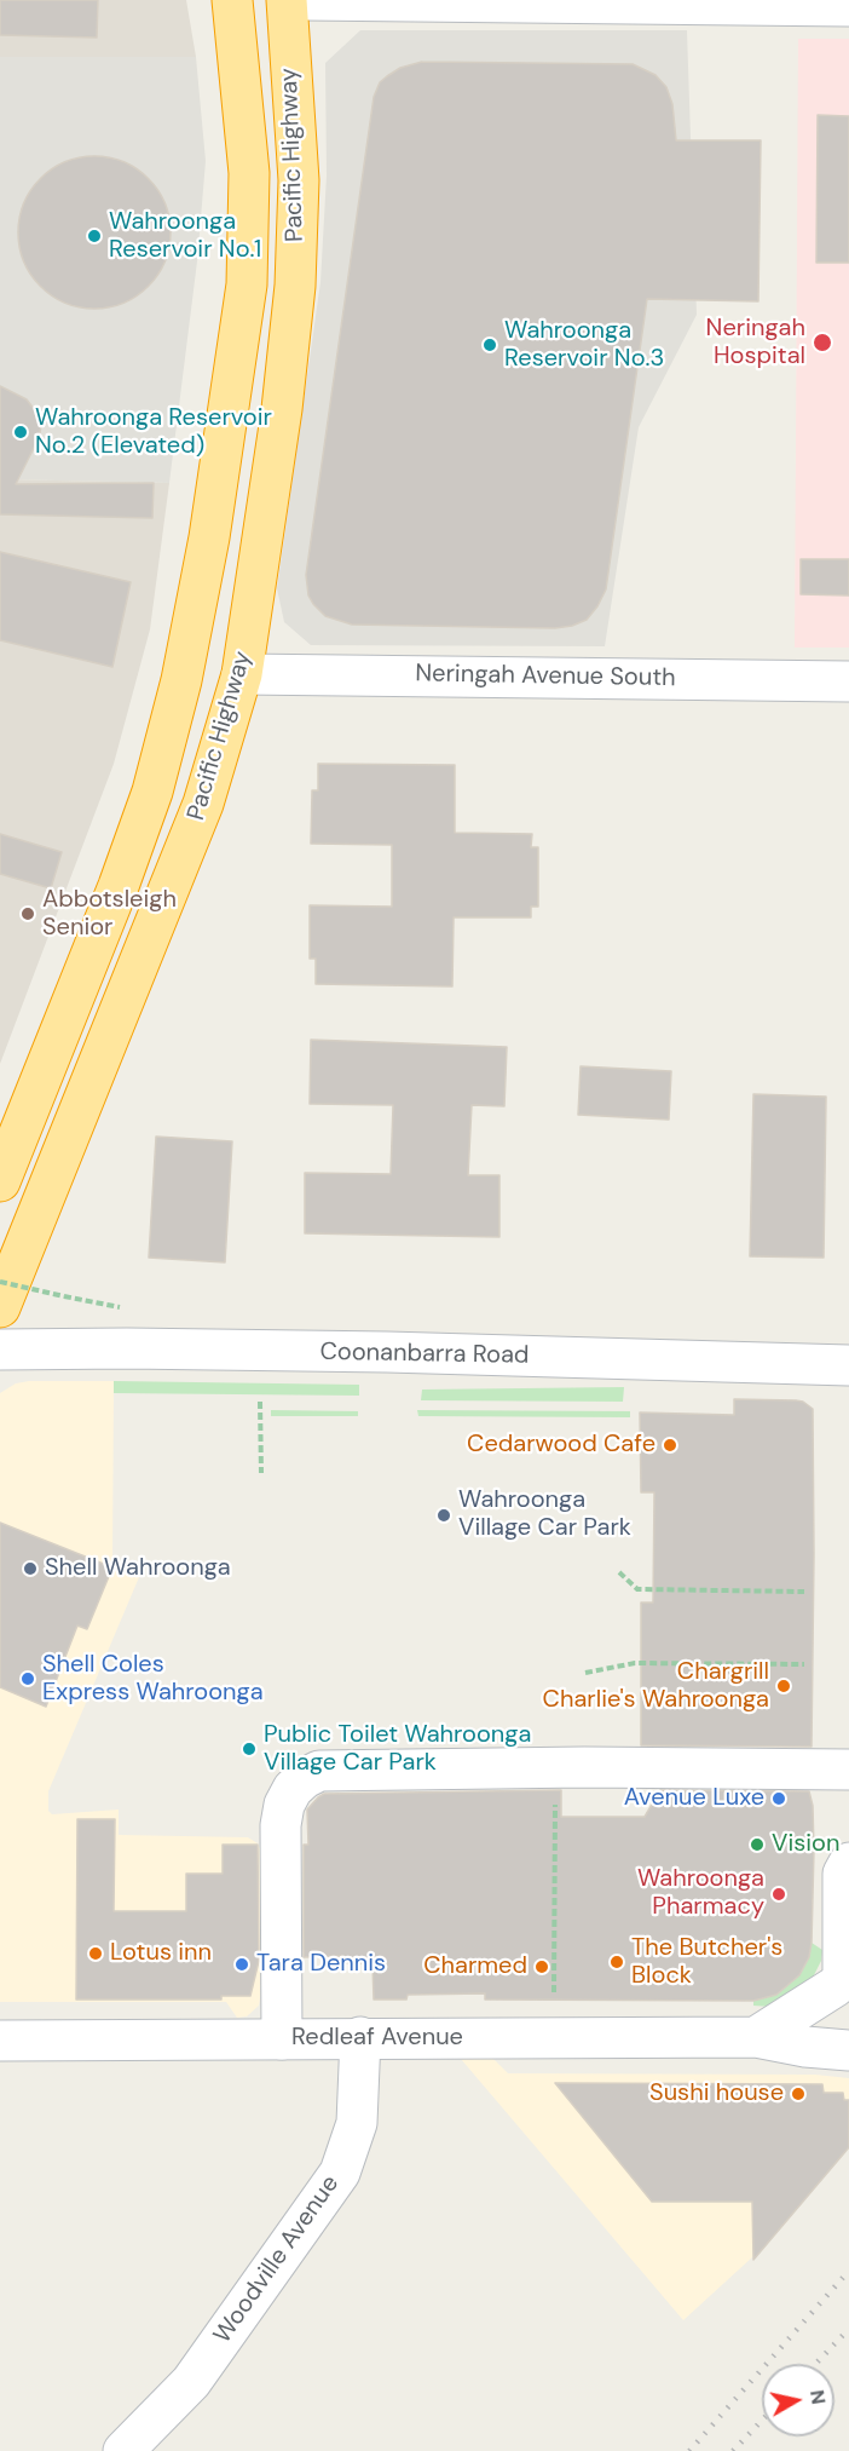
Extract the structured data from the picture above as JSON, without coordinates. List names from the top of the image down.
{
  "streets": {
    "highway": ["Pacific Highway"],
    "street": [
      "Neringah Avenue South",
      "Coonanbarra Road",
      "Redleaf Avenue",
      "Woodville Avenue"
    ]
  },
  "crossings": [
    ["Pacific Highway", "Neringah Avenue South"],
    ["Redleaf Avenue", "Woodville Avenue"]
  ],
  "places": [
    "Wahroonga Reservoir No.1",
    "Neringah Hospital",
    "Wahroonga Reservoir No.3",
    "Wahroonga Reservoir No.2 (Elevated)",
    "Abbotsleigh Senior",
    "Cedarwood Cafe",
    "Wahroonga Village Car Park",
    "Shell Wahroonga",
    "Shell Coles Express Wahroonga",
    "Chargrill Charlie's Wahroonga",
    "Public Toilet Wahroonga Village Car Park",
    "Avenue Luxe",
    "Vision",
    "Wahroonga Pharmacy",
    "Lotus inn",
    "The Butcher's Block",
    "Tara Dennis",
    "Charmed",
    "Sushi house"
  ],
  "north": "right"
}
